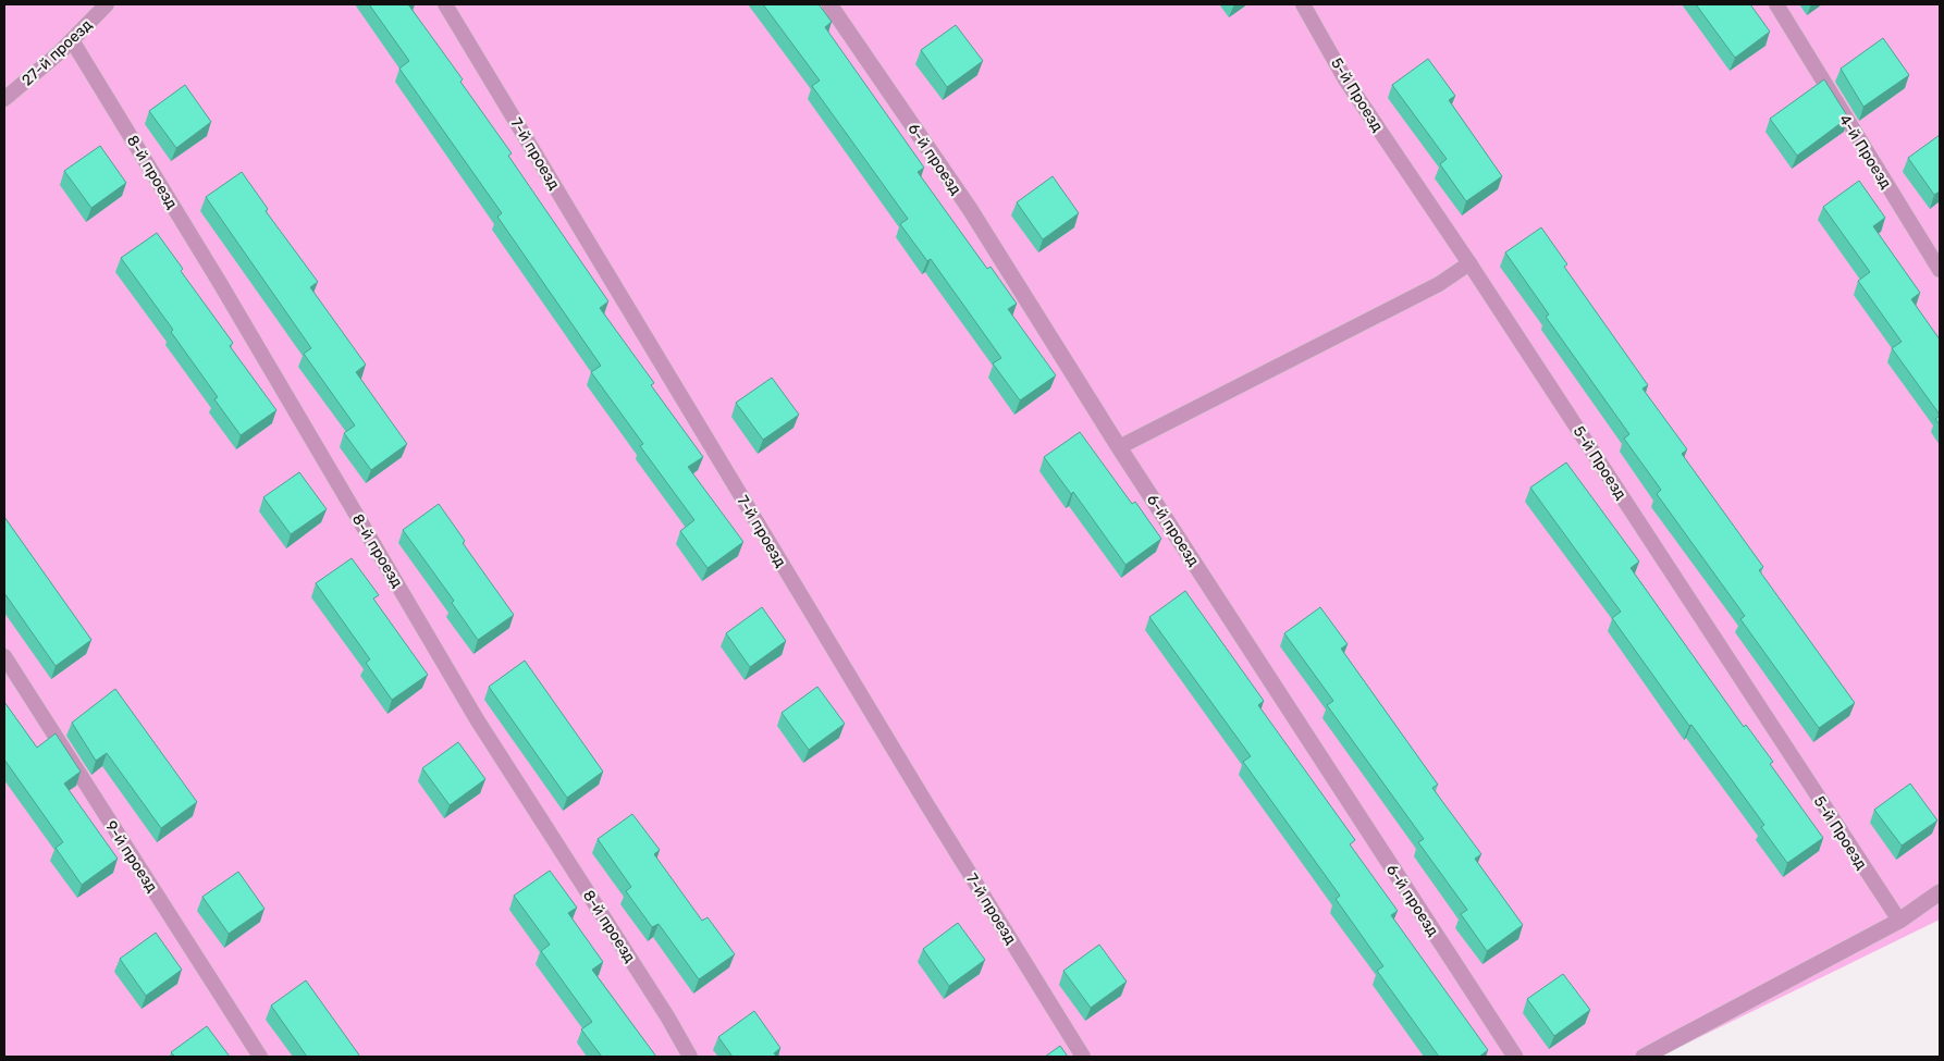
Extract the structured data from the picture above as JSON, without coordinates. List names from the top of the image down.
{
  "streets": {
    "street": ["6-й проезд"],
    "lane": [
      "27-й проезд",
      "5-й Проезд",
      "4-й Проезд",
      "7-й проезд",
      "8-й проезд",
      "9-й проезд"
    ]
  },
  "crossings": [
    ["27-й проезд", "8-й проезд"]
  ]
}
